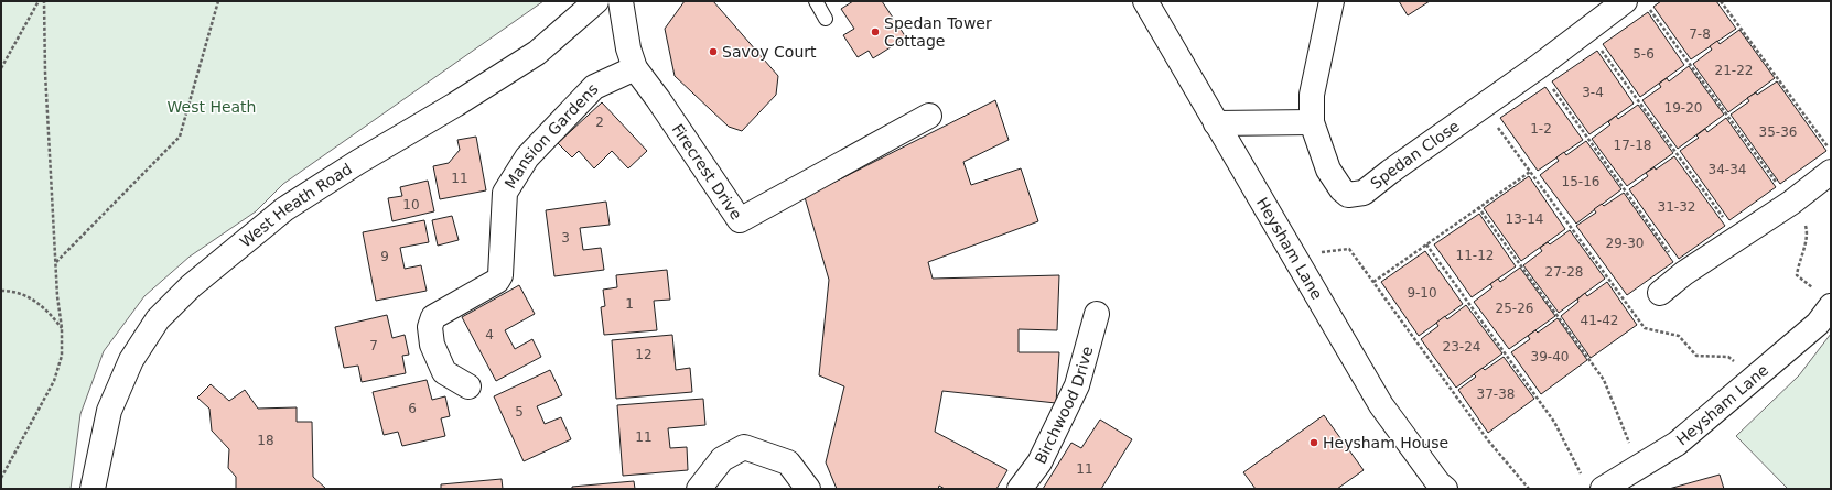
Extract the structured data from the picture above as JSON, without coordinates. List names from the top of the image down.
{
  "streets": {
    "street": [
      "Mansion Gardens",
      "Spedan Close",
      "Firecrest Drive",
      "West Heath Road",
      "Heysham Lane",
      "Birchwood Drive"
    ]
  },
  "crossings": [
    ["Mansion Gardens", "Firecrest Drive"]
  ],
  "parks": ["West Heath"],
  "places": ["Spedan Tower Cottage", "Savoy Court", "Heysham House"],
  "house_numbers": [
    "7-8",
    "5-6",
    "21-22",
    "3-4",
    "19-20",
    "2",
    "1-2",
    "35-36",
    "17-18",
    "34-34",
    "11",
    "15-16",
    "10",
    "31-32",
    "13-14",
    "3",
    "29-30",
    "11-12",
    "9",
    "27-28",
    "9-10",
    "1",
    "25-26",
    "41-42",
    "4",
    "7",
    "23-24",
    "12",
    "39-40",
    "37-38",
    "6",
    "5",
    "11",
    "18",
    "11"
  ]
}
